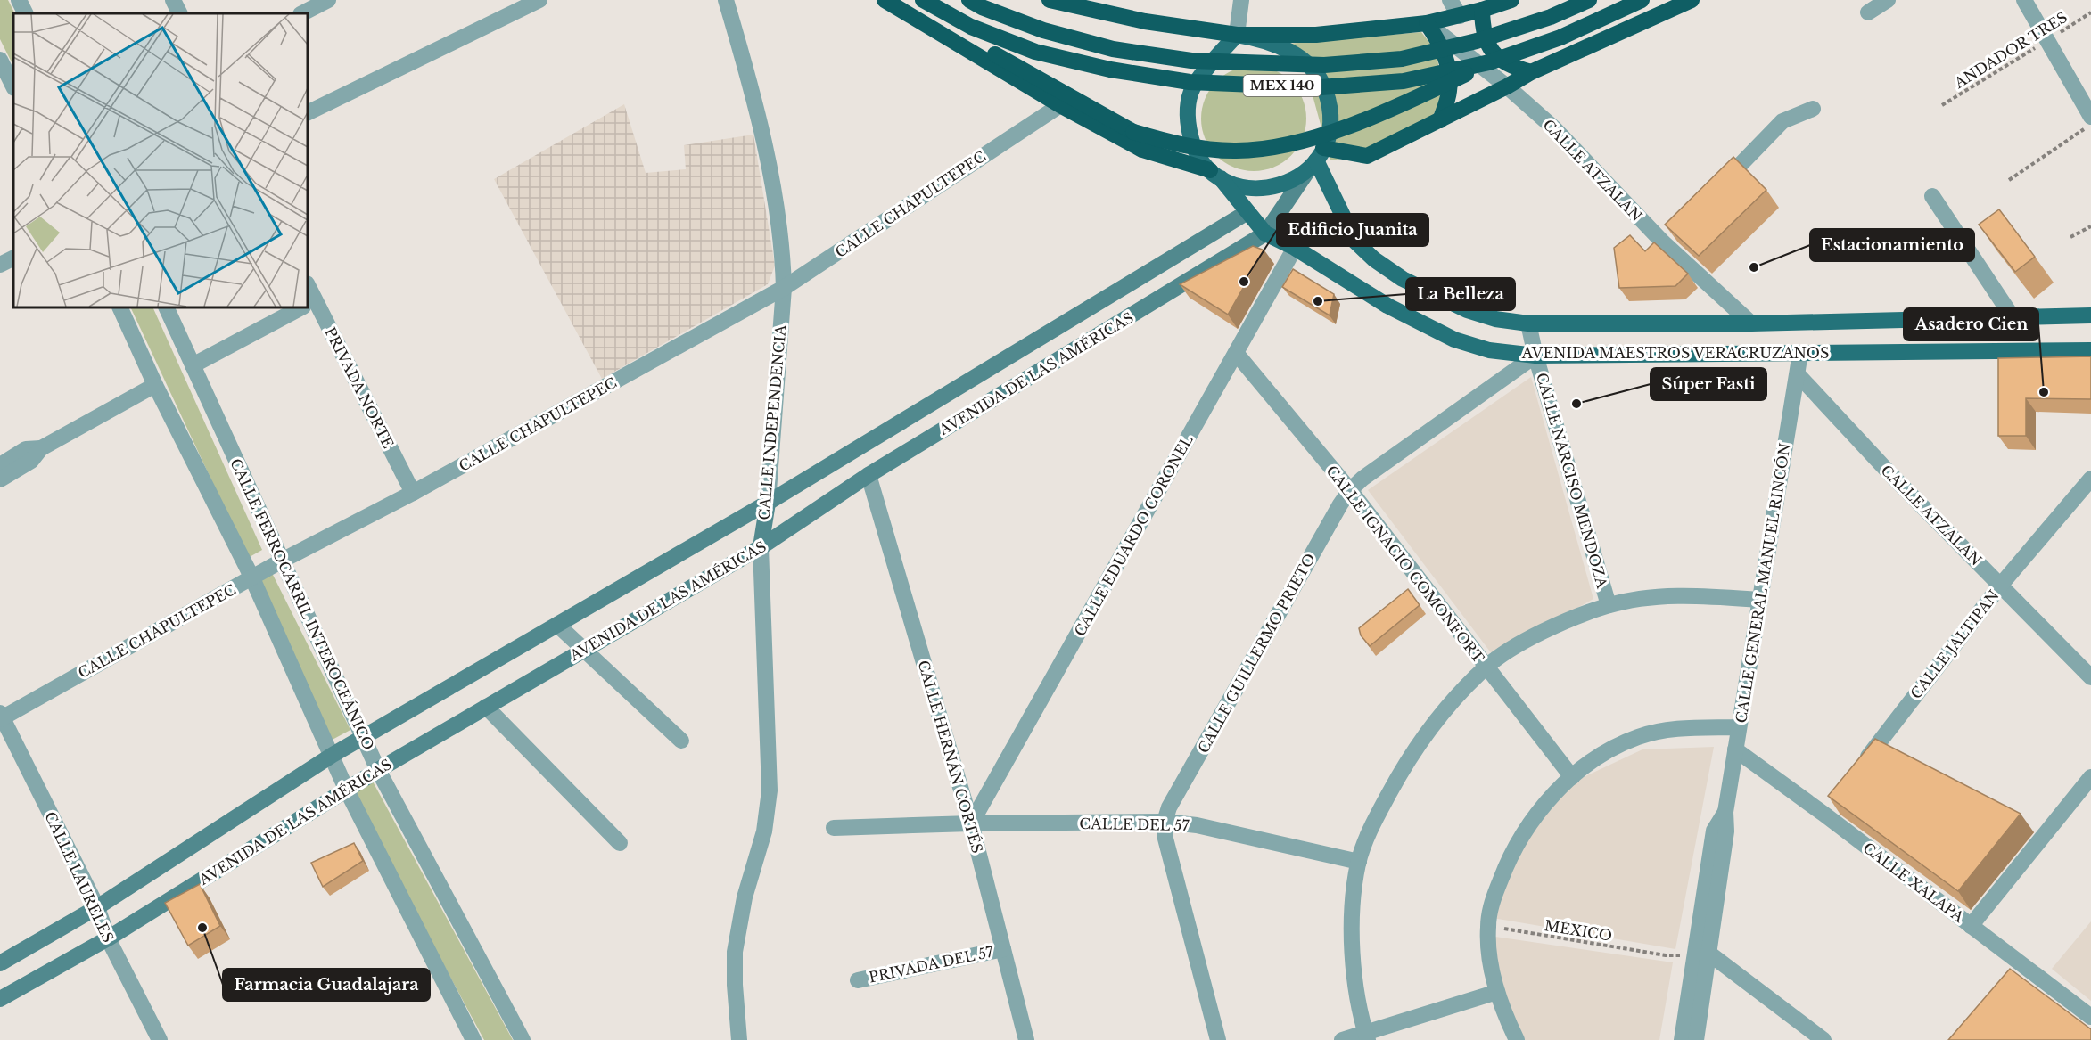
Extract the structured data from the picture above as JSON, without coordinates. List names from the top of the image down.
{
  "streets": {
    "highway": ["MEX 140"],
    "main road": ["AVENIDA MAESTROS VERACRUZANOS", "AVENIDA DE LAS AMÉRICAS", "CALLE INDEPENDENCIA"],
    "street": [
      "CALLE ATZALAN",
      "CALLE CHAPULTEPEC",
      "PRIVADA NORTE",
      "CALLE NARCISO MENDOZA",
      "CALLE EDUARDO CORONEL",
      "CALLE IGNACIO COMONFORT",
      "CALLE GENERAL MANUEL RINCÓN",
      "CALLE FERROCARRIL INTEROCEÁNICO",
      "CALLE JALTIPAN",
      "CALLE GUILLERMO PRIETO",
      "CALLE HERNÁN CORTÉS",
      "CALLE DEL 57",
      "CALLE LAURELES",
      "CALLE XALAPA",
      "PRIVADA DEL 57"
    ],
    "path": ["ANDADOR TRES", "MÉXICO"]
  },
  "crossings": [
    ["MEX 140", "CALLE ATZALAN"],
    ["MEX 140", "AVENIDA MAESTROS VERACRUZANOS"],
    ["MEX 140", "AVENIDA DE LAS AMÉRICAS"],
    ["CALLE ATZALAN", "AVENIDA MAESTROS VERACRUZANOS"],
    ["CALLE ATZALAN", "CALLE GENERAL MANUEL RINCÓN"],
    ["CALLE ATZALAN", "CALLE JALTIPAN"],
    ["CALLE CHAPULTEPEC", "PRIVADA NORTE"],
    ["CALLE CHAPULTEPEC", "CALLE INDEPENDENCIA"],
    ["CALLE CHAPULTEPEC", "CALLE FERROCARRIL INTEROCEÁNICO"],
    ["CALLE CHAPULTEPEC", "CALLE LAURELES"],
    ["AVENIDA MAESTROS VERACRUZANOS", "AVENIDA DE LAS AMÉRICAS"],
    ["AVENIDA MAESTROS VERACRUZANOS", "CALLE NARCISO MENDOZA"],
    ["AVENIDA MAESTROS VERACRUZANOS", "CALLE EDUARDO CORONEL"],
    ["AVENIDA MAESTROS VERACRUZANOS", "CALLE GENERAL MANUEL RINCÓN"],
    ["AVENIDA MAESTROS VERACRUZANOS", "CALLE GUILLERMO PRIETO"],
    ["AVENIDA DE LAS AMÉRICAS", "CALLE INDEPENDENCIA"],
    ["AVENIDA DE LAS AMÉRICAS", "CALLE FERROCARRIL INTEROCEÁNICO"],
    ["AVENIDA DE LAS AMÉRICAS", "CALLE HERNÁN CORTÉS"],
    ["AVENIDA DE LAS AMÉRICAS", "CALLE LAURELES"],
    ["CALLE NARCISO MENDOZA", "CALLE GUILLERMO PRIETO"],
    ["CALLE EDUARDO CORONEL", "CALLE IGNACIO COMONFORT"],
    ["CALLE EDUARDO CORONEL", "CALLE HERNÁN CORTÉS"],
    ["CALLE EDUARDO CORONEL", "CALLE DEL 57"],
    ["CALLE IGNACIO COMONFORT", "CALLE GUILLERMO PRIETO"],
    ["CALLE GENERAL MANUEL RINCÓN", "CALLE XALAPA"],
    ["CALLE GUILLERMO PRIETO", "CALLE DEL 57"],
    ["CALLE HERNÁN CORTÉS", "CALLE DEL 57"],
    ["CALLE HERNÁN CORTÉS", "PRIVADA DEL 57"]
  ],
  "places": [
    "Estacionamiento",
    "Edificio Juanita",
    "La Belleza",
    "Asadero Cien",
    "Súper Fasti",
    "Farmacia Guadalajara"
  ]
}
